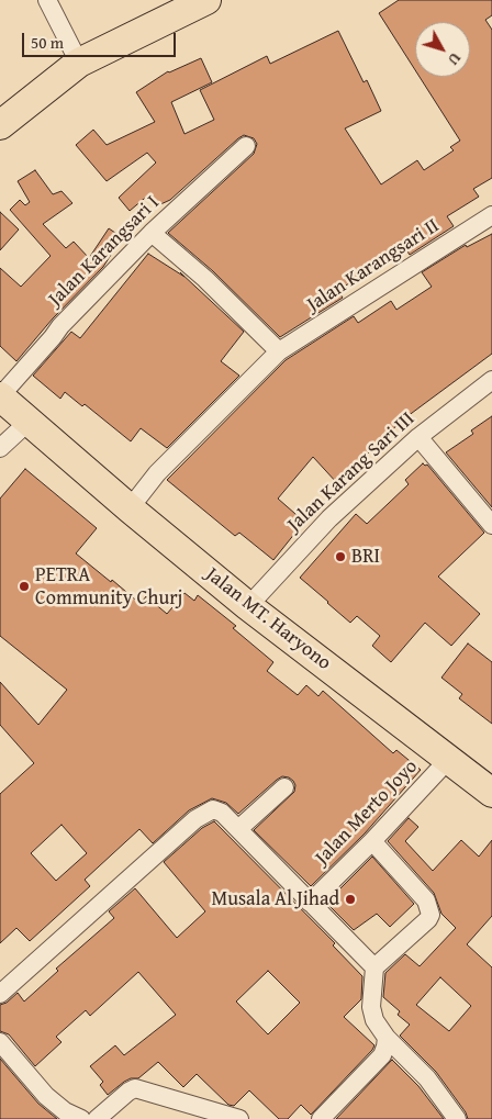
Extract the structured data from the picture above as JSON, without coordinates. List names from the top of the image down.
{
  "streets": {
    "main road": ["Jalan MT. Haryono"],
    "street": [
      "Jalan Karangsari I",
      "Jalan Karangsari II",
      "Jalan Karang Sari III",
      "Jalan Merto Joyo"
    ]
  },
  "crossings": [
    ["Jalan Karangsari I", "Jalan MT. Haryono"],
    ["Jalan Karangsari II", "Jalan MT. Haryono"],
    ["Jalan Karang Sari III", "Jalan MT. Haryono"],
    ["Jalan MT. Haryono", "Jalan Merto Joyo"]
  ],
  "places": ["BRI", "PETRA Community Churj", "Musala Al Jihad"],
  "scale_bar": "50 m",
  "north": "bottom right"
}
